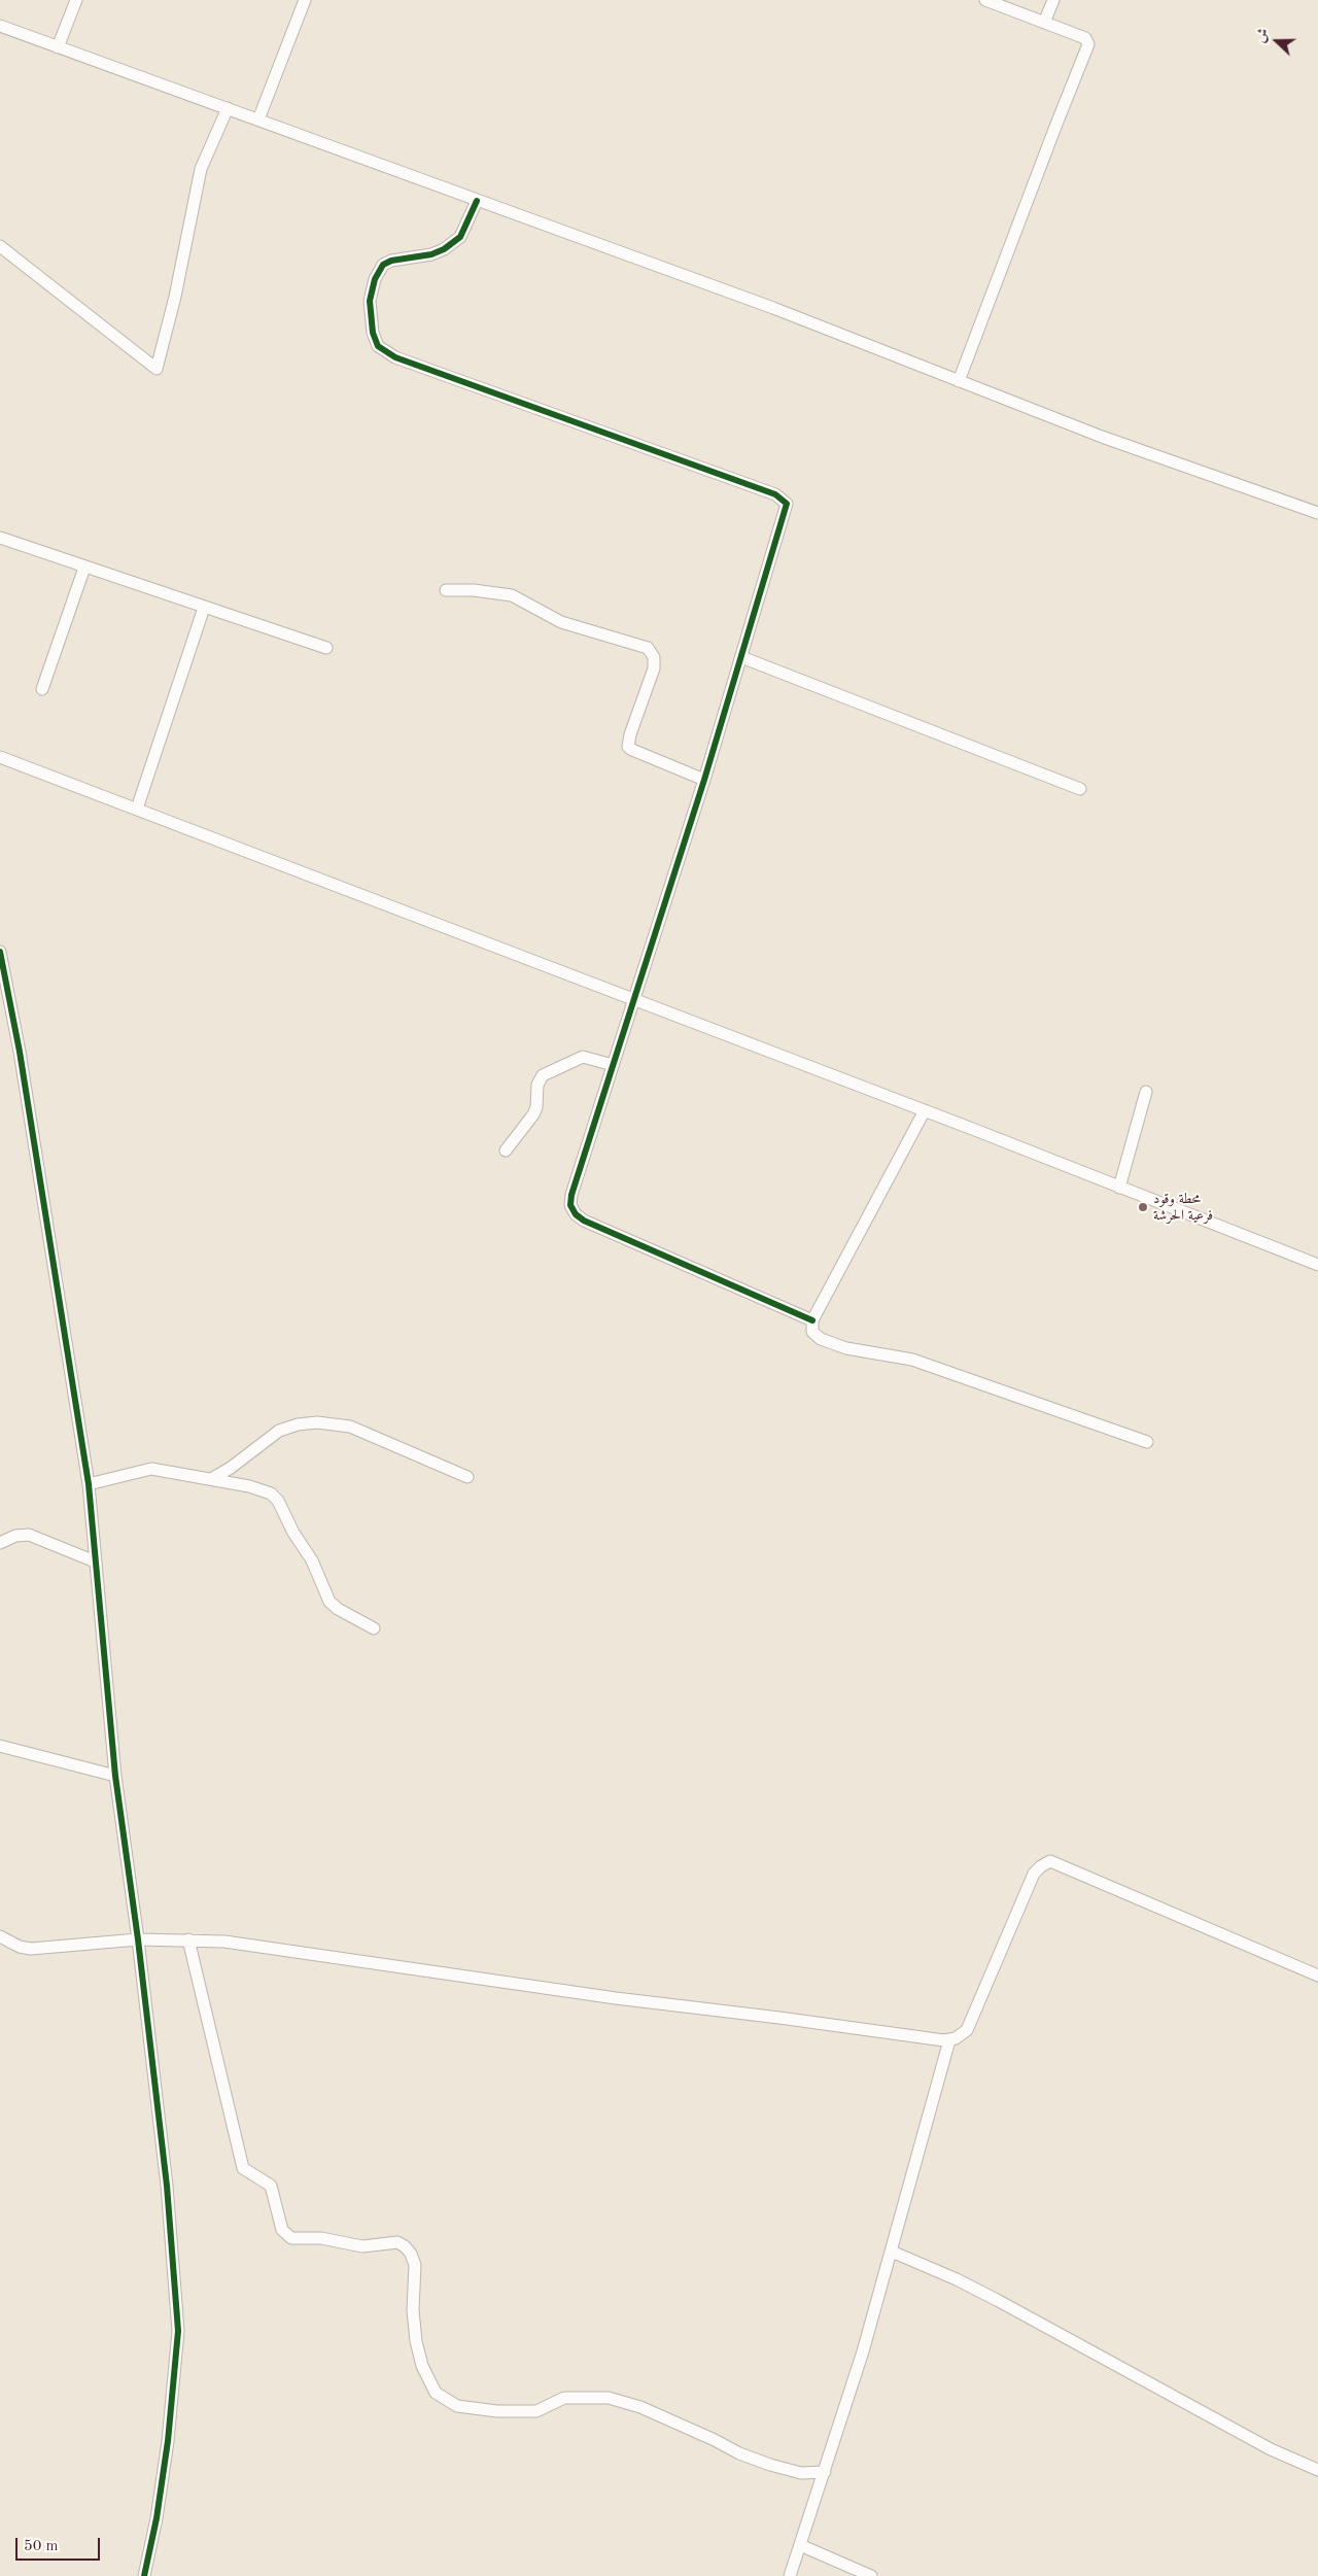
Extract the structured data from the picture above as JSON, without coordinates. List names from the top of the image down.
{
  "places": ["محطة وقود فرعية الحرشة"],
  "scale_bar": "50 m",
  "north": "left"
}
